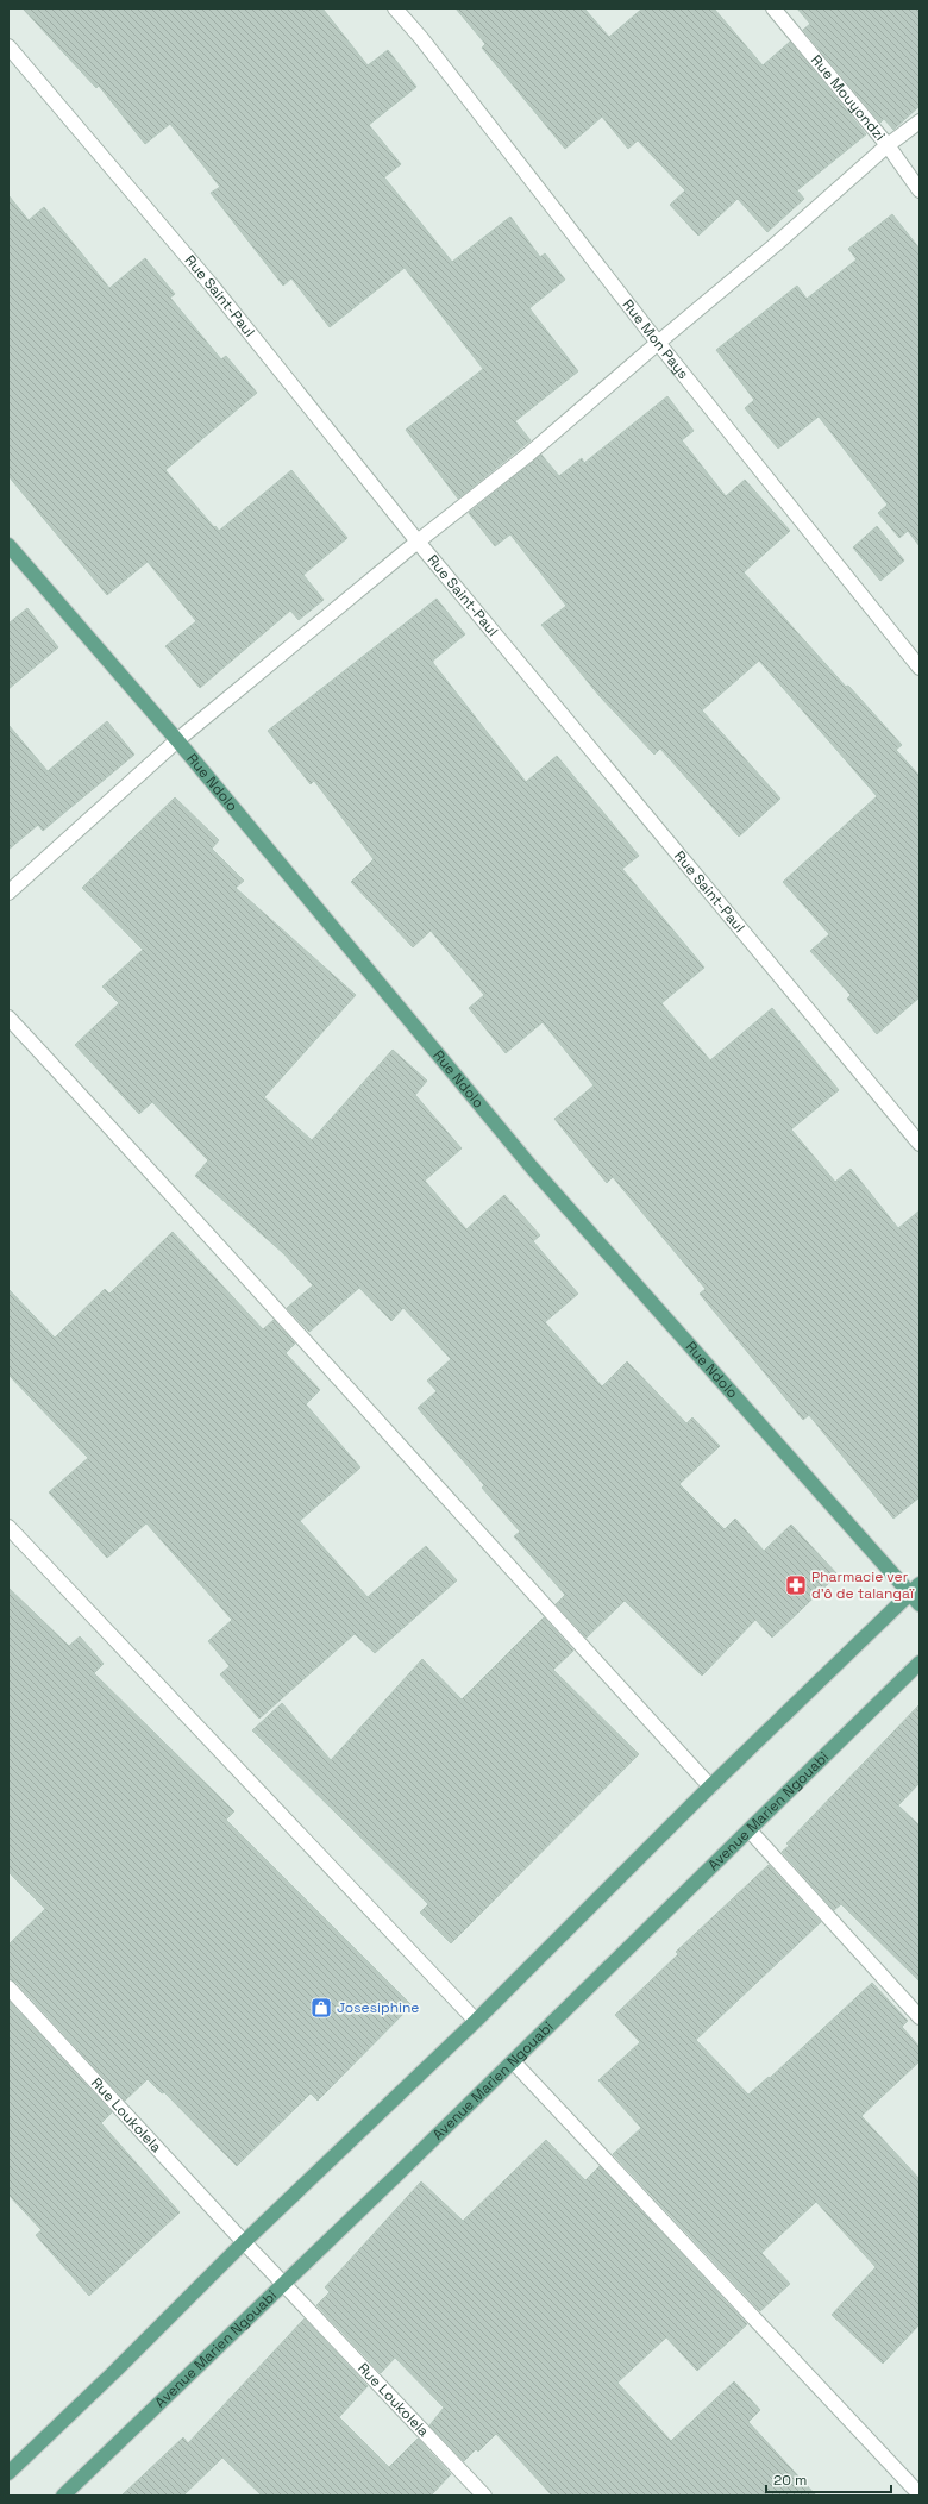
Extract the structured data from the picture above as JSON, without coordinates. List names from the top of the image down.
{
  "streets": {
    "main road": ["Rue Ndolo", "Avenue Marien Ngouabi"],
    "street": [
      "Rue Mouyondzi",
      "Rue Saint-Paul",
      "Rue Mon Pays",
      "Rue Loukolela"
    ]
  },
  "crossings": [
    ["Avenue Marien Ngouabi", "Rue Loukolela"]
  ],
  "places": {
    "pharmacy": ["Pharmacie ver d'ô de talangaï"],
    "shop": ["Josesiphine"]
  },
  "scale_bar": "20 m"
}
